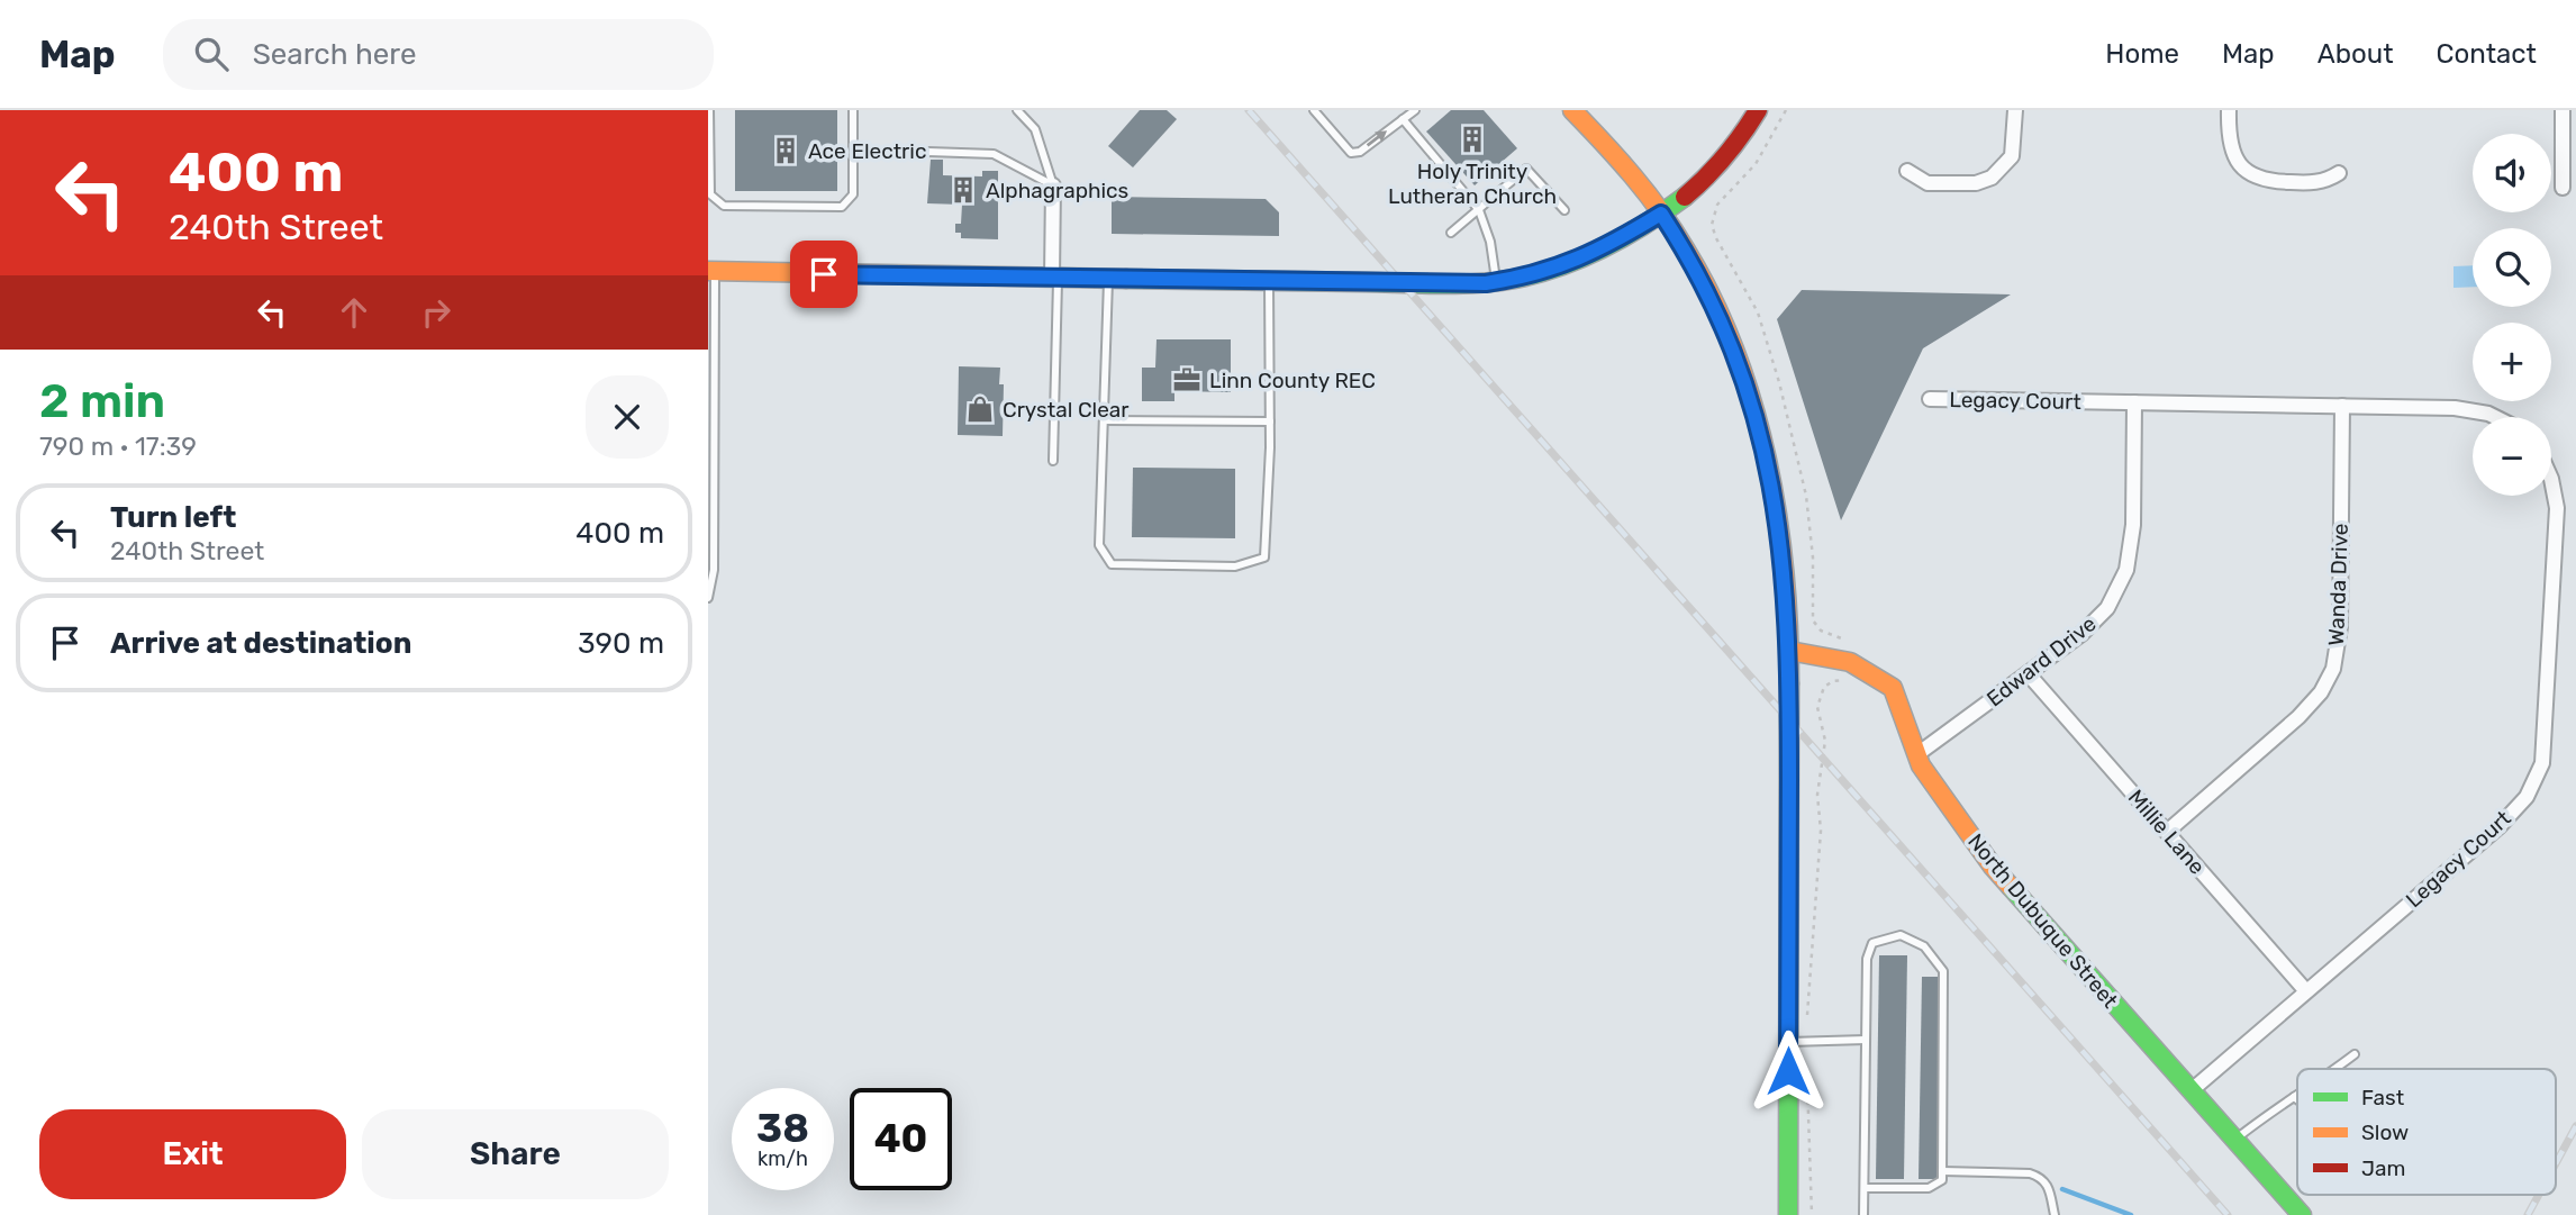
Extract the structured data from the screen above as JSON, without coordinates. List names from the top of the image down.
{
  "streets": {
    "street": [
      "Legacy Court",
      "Wanda Drive",
      "Edward Drive",
      "Millie Lane",
      "North Dubuque Street"
    ]
  },
  "crossings": [
    ["Legacy Court", "Wanda Drive"],
    ["Legacy Court", "Edward Drive"],
    ["Legacy Court", "Millie Lane"],
    ["Legacy Court", "North Dubuque Street"],
    ["Wanda Drive", "Millie Lane"],
    ["Edward Drive", "Millie Lane"],
    ["Edward Drive", "North Dubuque Street"]
  ],
  "places": {
    "building": ["Holy Trinity Lutheran Church", "Ace Electric", "Alphagraphics"],
    "office": ["Linn County REC"],
    "shop": ["Crystal Clear"]
  },
  "legend": ["Fast", "Slow", "Jam"],
  "page": {
    "header": "Map",
    "search": "Search here",
    "nav": [
      "Home",
      "Map",
      "About",
      "Contact"
    ],
    "turn": ["400 m", "240th Street"],
    "map_buttons": ["+", "−"],
    "heading": ["2 min", "790 m · 17:39"],
    "list": [
      {
        "name": "Turn left",
        "note": "240th Street",
        "value": "400 m"
      },
      {
        "name": "Arrive at destination",
        "value": "390 m"
      }
    ],
    "speed": "38 km/h",
    "limit": "40",
    "buttons": ["Exit", "Share"]
  }
}
